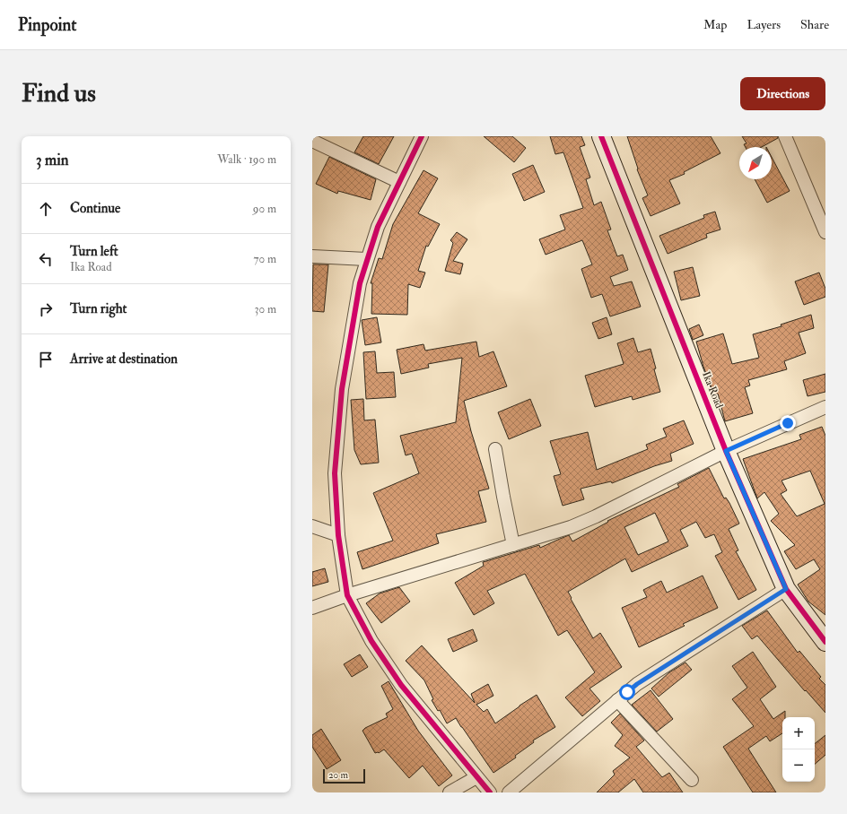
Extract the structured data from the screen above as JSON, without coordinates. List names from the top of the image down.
{
  "streets": {
    "street": ["Ika Road"]
  },
  "scale_bar": "20 m",
  "north": "bottom left",
  "page": {
    "header": "Pinpoint",
    "nav": ["Map", "Layers", "Share"],
    "buttons": "Directions",
    "title": "Find us",
    "heading": ["3 min", "Walk · 190 m"],
    "list": [
      ["Continue", "90 m"],
      ["Turn left", "Ika Road", "70 m"],
      ["Turn right", "30 m"],
      "Arrive at destination"
    ],
    "map_buttons": ["+", "−"],
    "scale": "20 m"
  }
}
